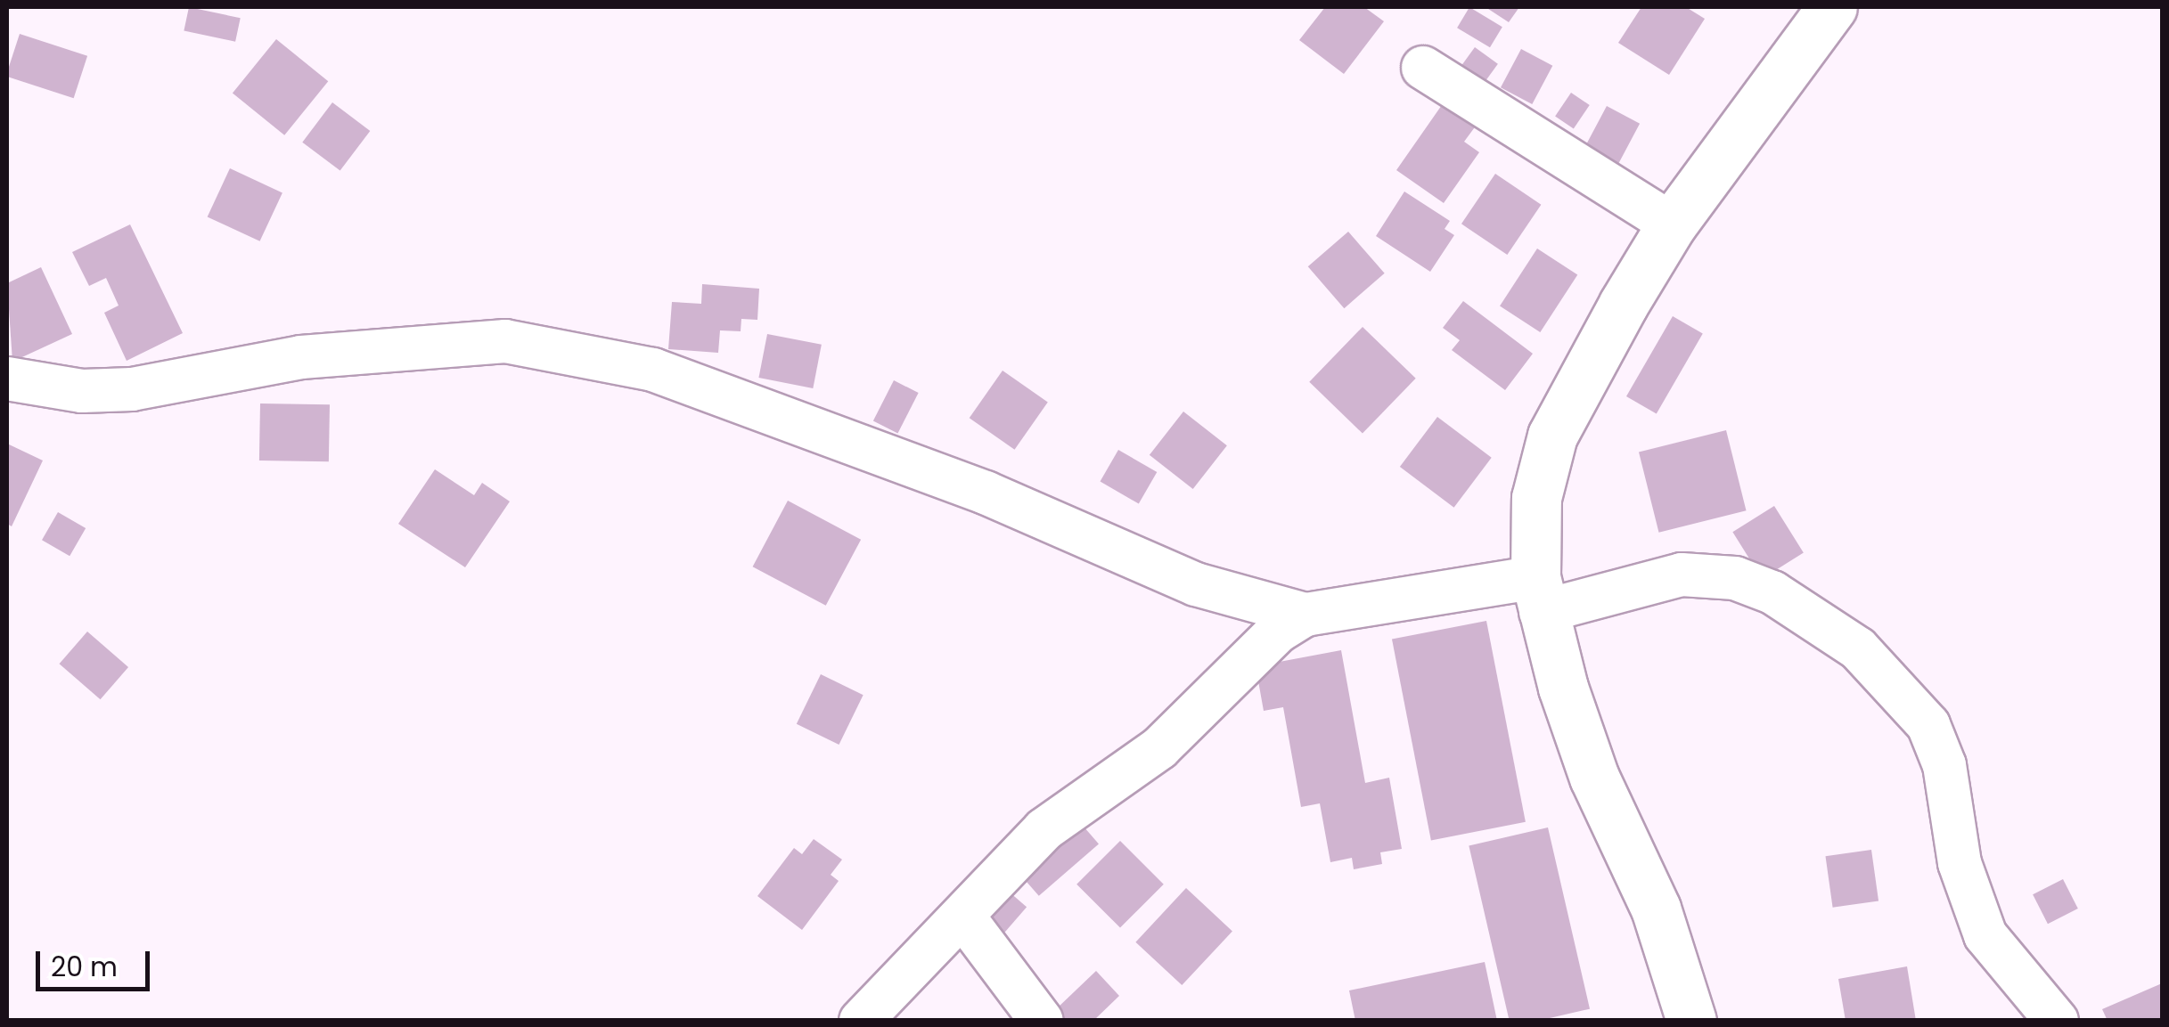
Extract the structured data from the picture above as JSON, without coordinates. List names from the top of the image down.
{
  "scale_bar": "20 m"
}
